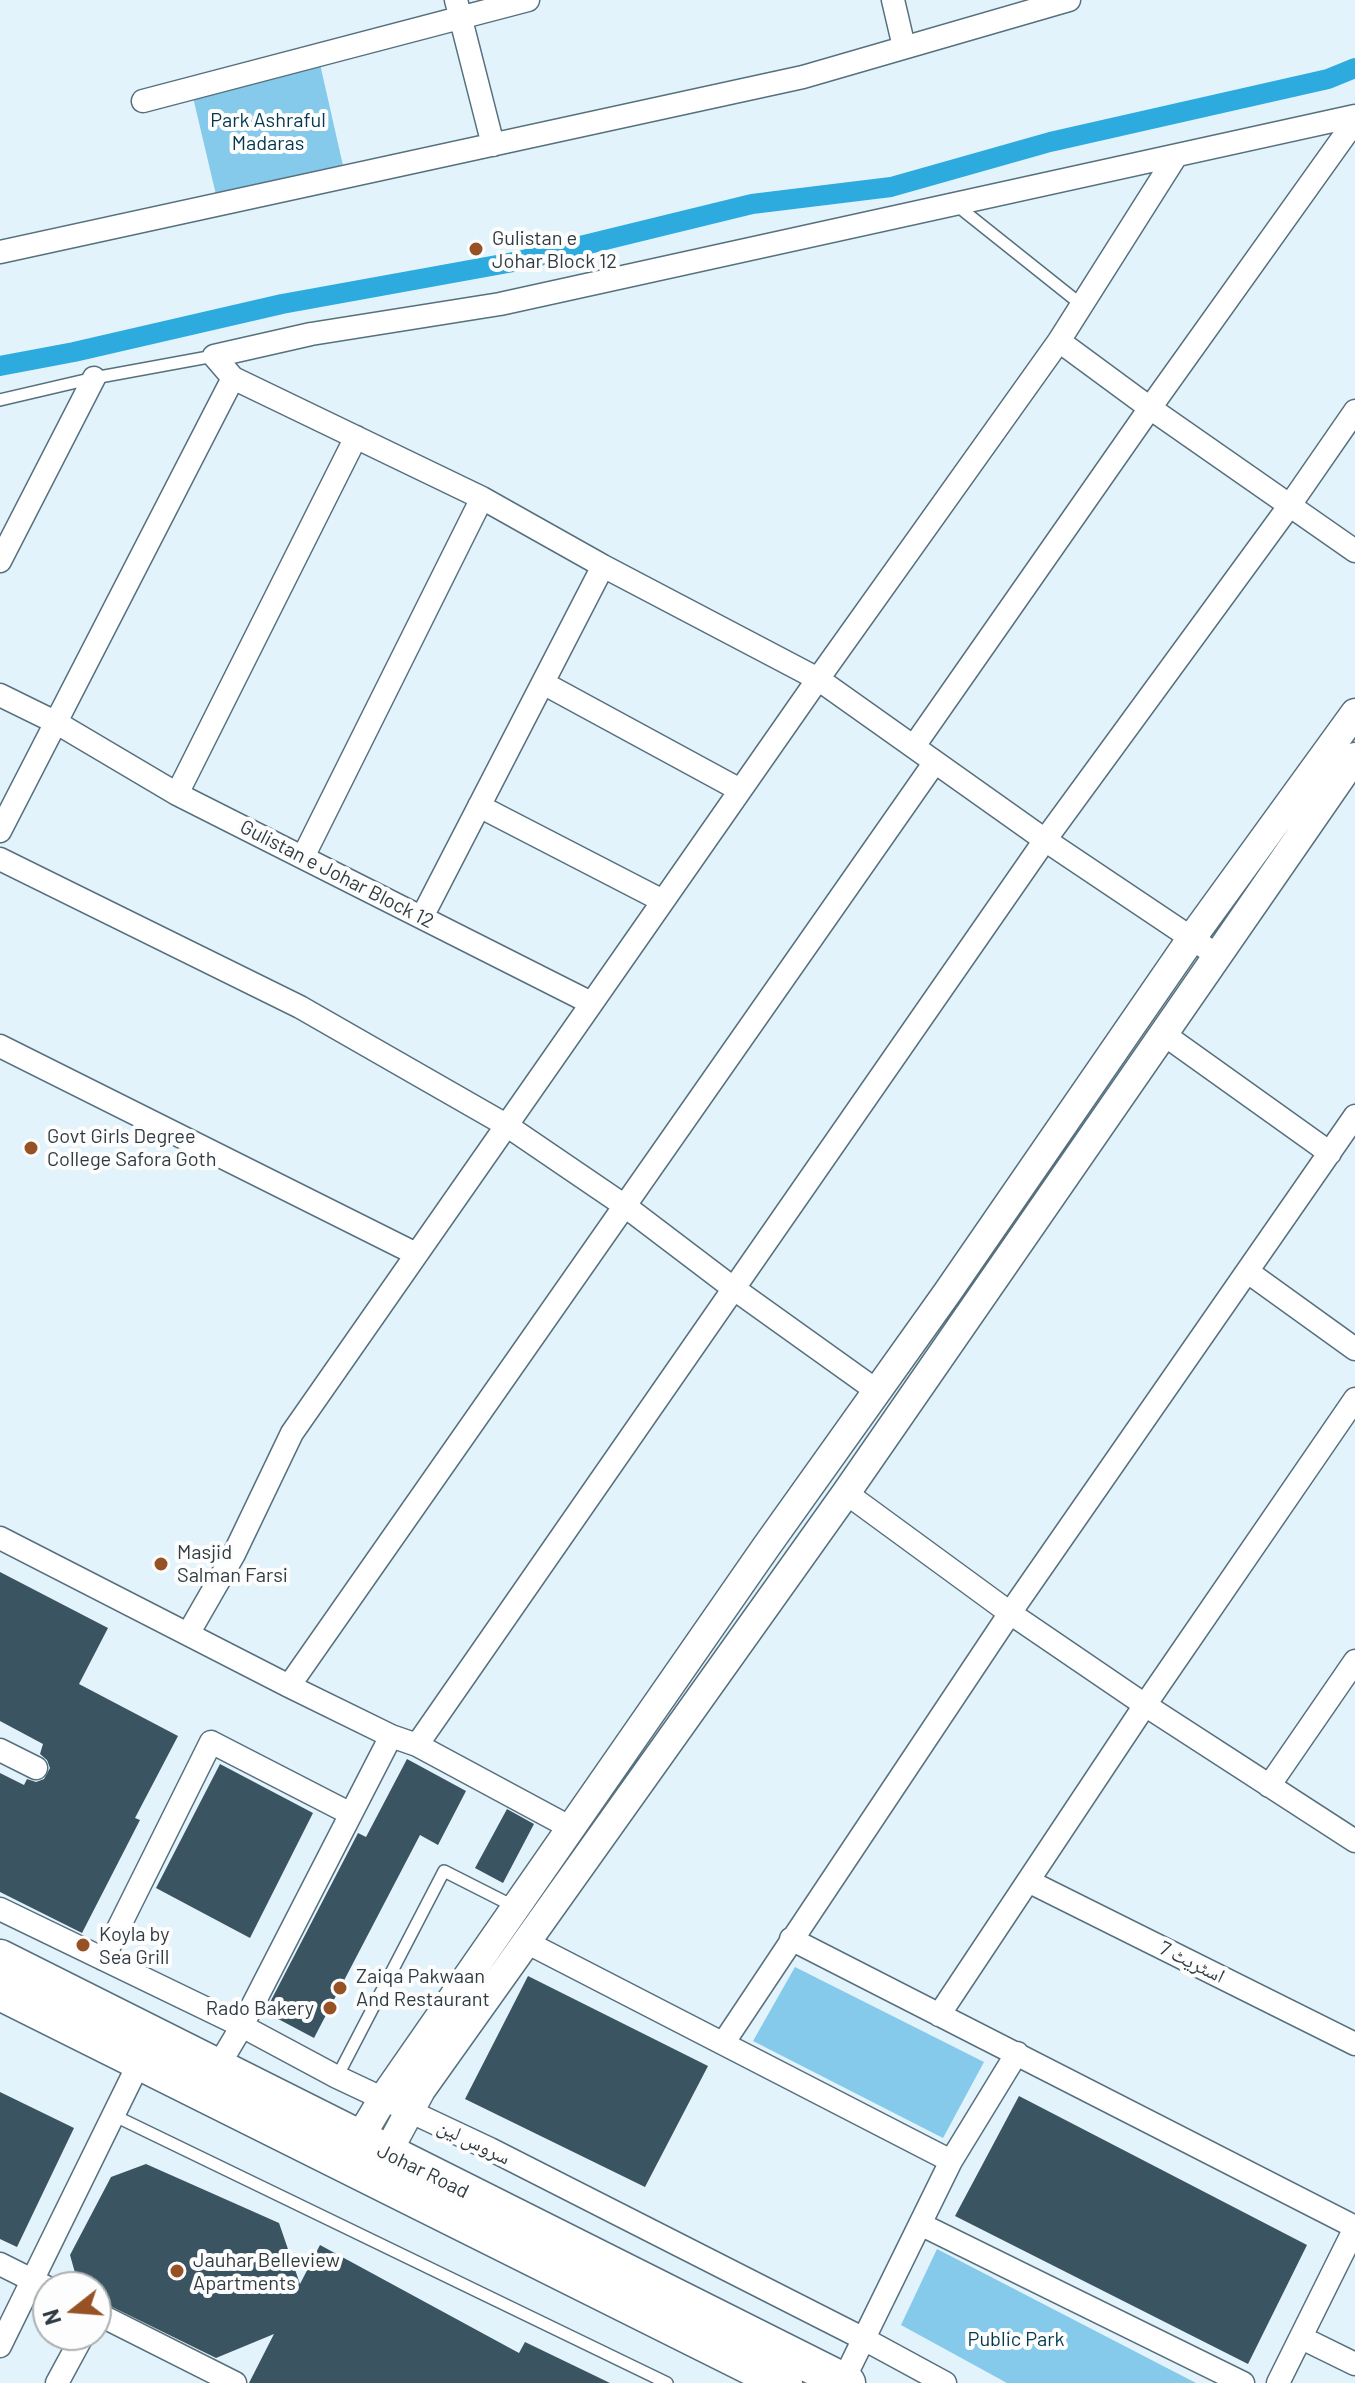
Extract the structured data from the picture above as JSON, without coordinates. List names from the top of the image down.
{
  "streets": {
    "main road": ["Johar Road"],
    "street": ["Gulistan e Johar Block 12", "اسٹریٹ 7", "سروس لین"]
  },
  "parks": ["Park Ashraful Madaras", "Public Park"],
  "places": [
    "Gulistan e Johar Block 12",
    "Govt Girls Degree College Safora Goth",
    "Masjid Salman Farsi",
    "Koyla by Sea Grill",
    "Zaiqa Pakwaan And Restaurant",
    "Rado Bakery",
    "Jauhar Belleview Apartments"
  ],
  "north": "left"
}
